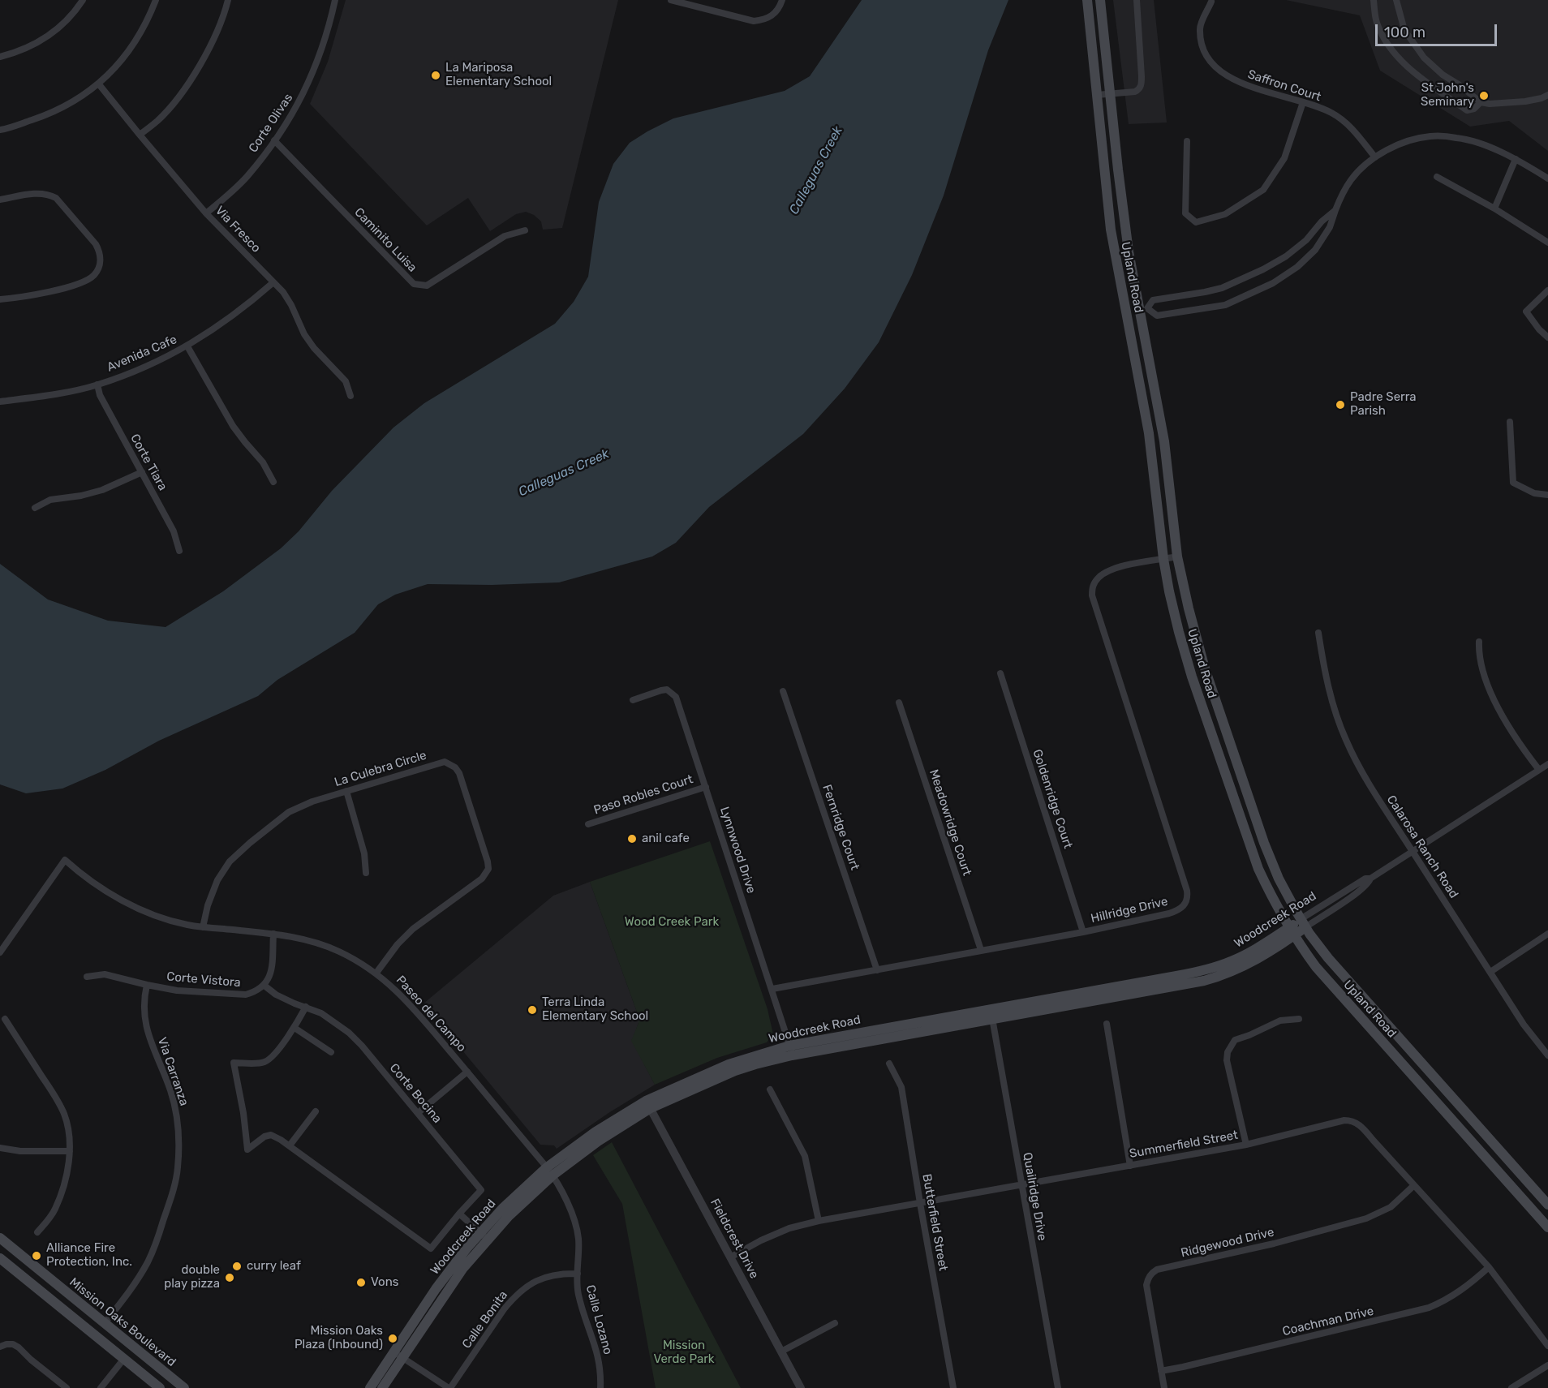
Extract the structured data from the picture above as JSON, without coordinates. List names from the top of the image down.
{
  "streets": {
    "main road": ["Upland Road", "Woodcreek Road", "Mission Oaks Boulevard"],
    "street": [
      "Saffron Court",
      "Corte Olivas",
      "Via Fresco",
      "Caminito Luisa",
      "Avenida Cafe",
      "Corte Tiara",
      "La Culebra Circle",
      "Paso Robles Court",
      "Goldenridge Court",
      "Meadowridge Court",
      "Fernridge Court",
      "Calarosa Ranch Road",
      "Lynnwood Drive",
      "Hillridge Drive",
      "Corte Vistora",
      "Paseo del Campo",
      "Via Carranza",
      "Corte Bocina",
      "Summerfield Street",
      "Quailridge Drive",
      "Butterfield Street",
      "Fieldcrest Drive",
      "Ridgewood Drive",
      "Calle Bonita",
      "Calle Lozano",
      "Coachman Drive"
    ]
  },
  "crossings": [
    ["Corte Olivas", "Via Fresco"],
    ["Corte Olivas", "Caminito Luisa"],
    ["Via Fresco", "Avenida Cafe"],
    ["Upland Road", "Hillridge Drive"],
    ["Upland Road", "Woodcreek Road"],
    ["Avenida Cafe", "Corte Tiara"],
    ["La Culebra Circle", "Paseo del Campo"],
    ["Paso Robles Court", "Lynnwood Drive"],
    ["Goldenridge Court", "Hillridge Drive"],
    ["Meadowridge Court", "Hillridge Drive"],
    ["Fernridge Court", "Hillridge Drive"],
    ["Calarosa Ranch Road", "Woodcreek Road"],
    ["Lynnwood Drive", "Hillridge Drive"],
    ["Lynnwood Drive", "Woodcreek Road"],
    ["Woodcreek Road", "Paseo del Campo"],
    ["Woodcreek Road", "Quailridge Drive"],
    ["Woodcreek Road", "Fieldcrest Drive"],
    ["Woodcreek Road", "Calle Lozano"],
    ["Corte Vistora", "Via Carranza"],
    ["Corte Vistora", "Corte Bocina"],
    ["Paseo del Campo", "Calle Lozano"],
    ["Via Carranza", "Mission Oaks Boulevard"],
    ["Summerfield Street", "Quailridge Drive"],
    ["Summerfield Street", "Butterfield Street"],
    ["Summerfield Street", "Fieldcrest Drive"],
    ["Summerfield Street", "Ridgewood Drive"],
    ["Summerfield Street", "Coachman Drive"],
    ["Ridgewood Drive", "Coachman Drive"],
    ["Calle Bonita", "Calle Lozano"]
  ],
  "water": ["Calleguas Creek"],
  "parks": ["Wood Creek Park", "Mission Verde Park"],
  "places": [
    "La Mariposa Elementary School",
    "St John's Seminary",
    "Padre Serra Parish",
    "anil cafe",
    "Terra Linda Elementary School",
    "Alliance Fire Protection, Inc.",
    "curry leaf",
    "double play pizza",
    "Vons",
    "Mission Oaks Plaza (Inbound)"
  ],
  "scale_bar": "100 m"
}
